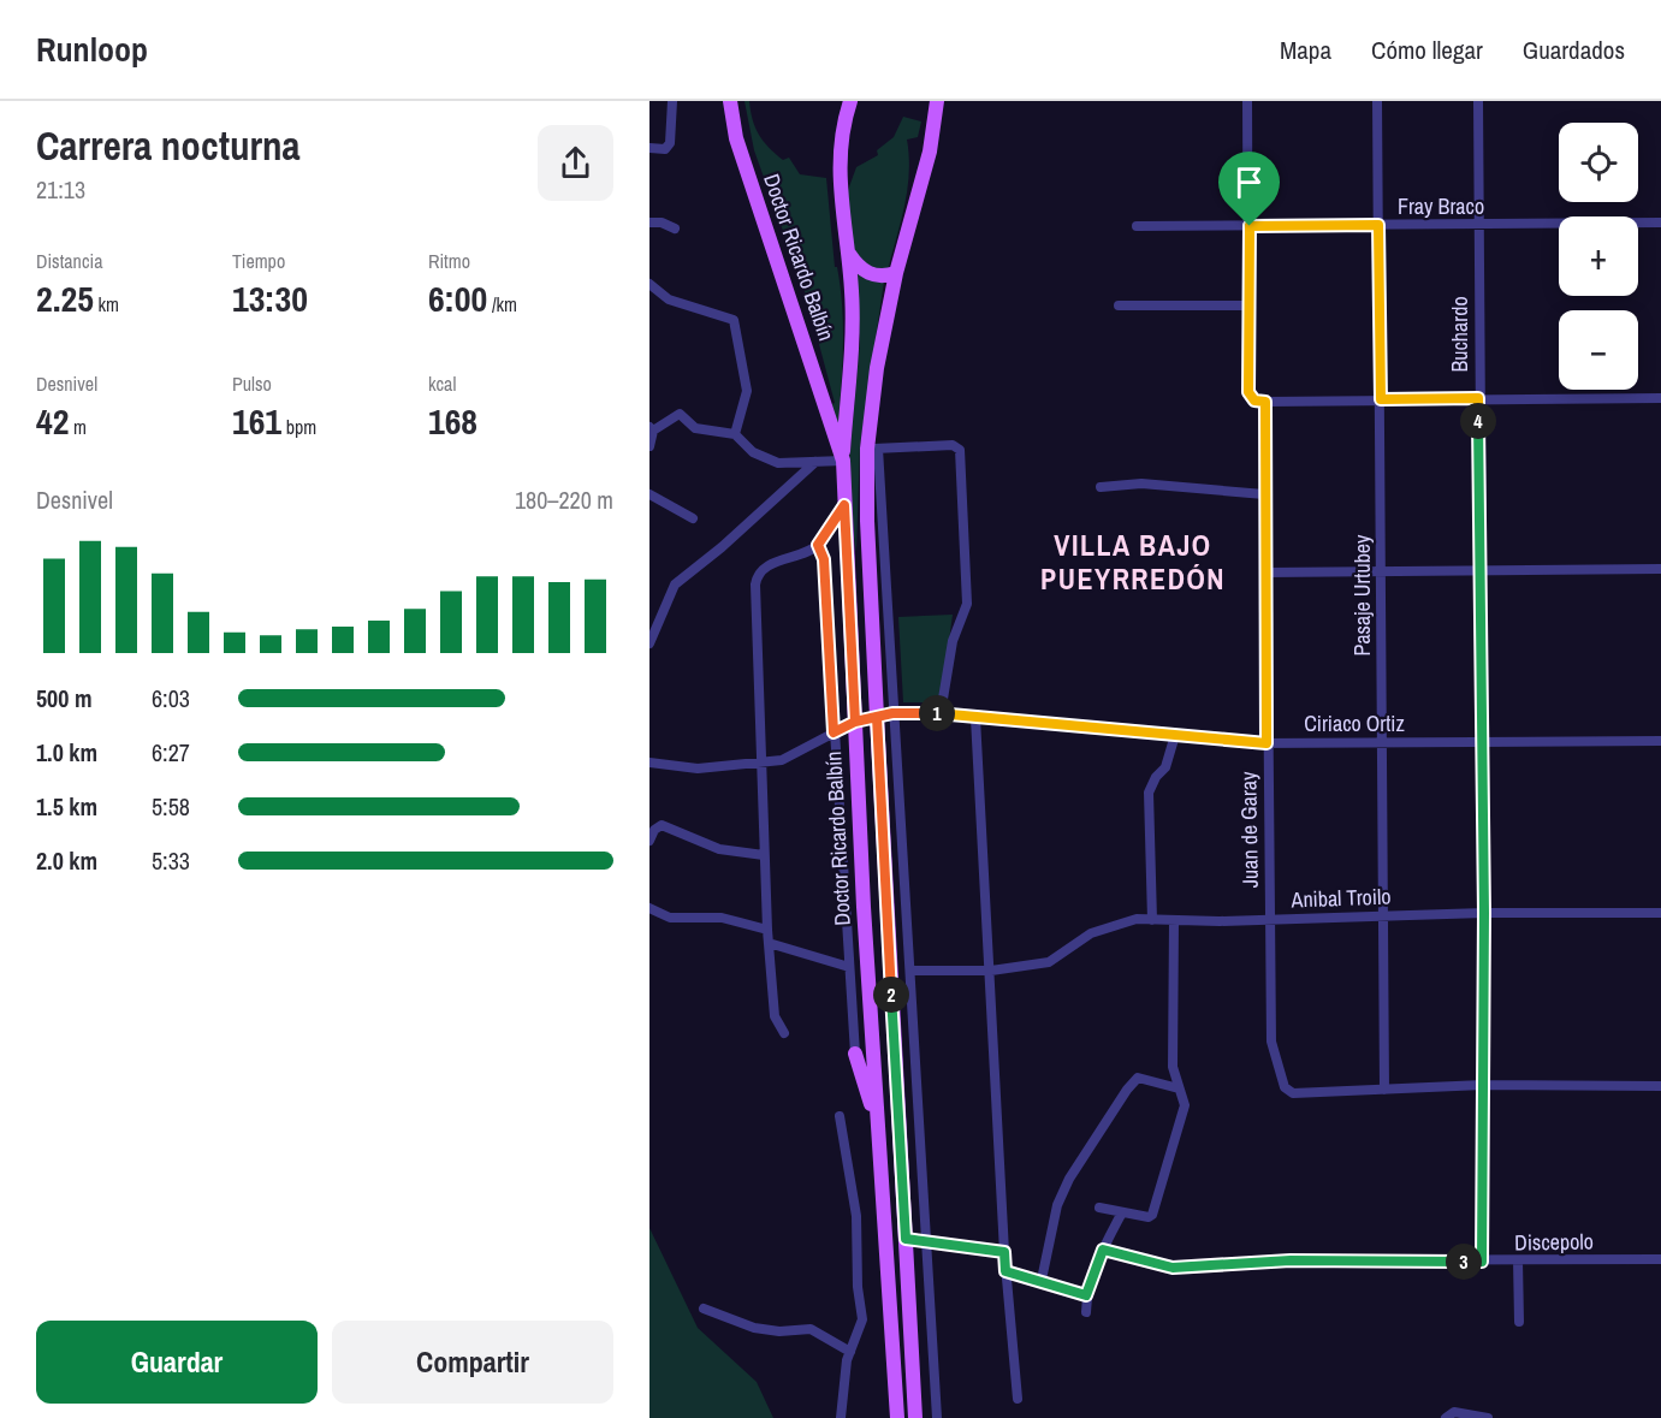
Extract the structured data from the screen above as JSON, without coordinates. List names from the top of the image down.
{
  "streets": {
    "main road": ["Doctor Ricardo Balbín"],
    "street": [
      "Fray Braco",
      "Buchardo",
      "Pasaje Urtubey",
      "Ciriaco Ortiz",
      "Juan de Garay",
      "Anibal Troilo",
      "Discepolo"
    ]
  },
  "crossings": [
    ["Fray Braco", "Buchardo"],
    ["Fray Braco", "Pasaje Urtubey"],
    ["Doctor Ricardo Balbín", "Ciriaco Ortiz"],
    ["Buchardo", "Ciriaco Ortiz"],
    ["Buchardo", "Anibal Troilo"],
    ["Buchardo", "Discepolo"],
    ["Pasaje Urtubey", "Ciriaco Ortiz"],
    ["Pasaje Urtubey", "Juan de Garay"],
    ["Pasaje Urtubey", "Anibal Troilo"],
    ["Ciriaco Ortiz", "Juan de Garay"],
    ["Juan de Garay", "Anibal Troilo"]
  ],
  "districts": ["VILLA BAJO PUEYRREDÓN"],
  "page": {
    "header": "Runloop",
    "nav": ["Mapa", "Cómo llegar", "Guardados"],
    "heading": ["Carrera nocturna", "21:13"],
    "map_buttons": ["+", "−"],
    "stats": [
      ["Distancia", "2.25 km"],
      ["Tiempo", "13:30"],
      ["Ritmo", "6:00 /km"],
      ["Desnivel", "42 m"],
      ["Pulso", "161 bpm"],
      ["kcal", "168"]
    ],
    "pins": [
      "4",
      "1",
      "2",
      "3"
    ],
    "chart": ["Desnivel", "180–220 m"],
    "list": [
      {
        "name": "500 m",
        "note": "6:03"
      },
      {
        "name": "1.0 km",
        "note": "6:27"
      },
      {
        "name": "1.5 km",
        "note": "5:58"
      },
      {
        "name": "2.0 km",
        "note": "5:33"
      }
    ],
    "buttons": ["Guardar", "Compartir"]
  }
}
